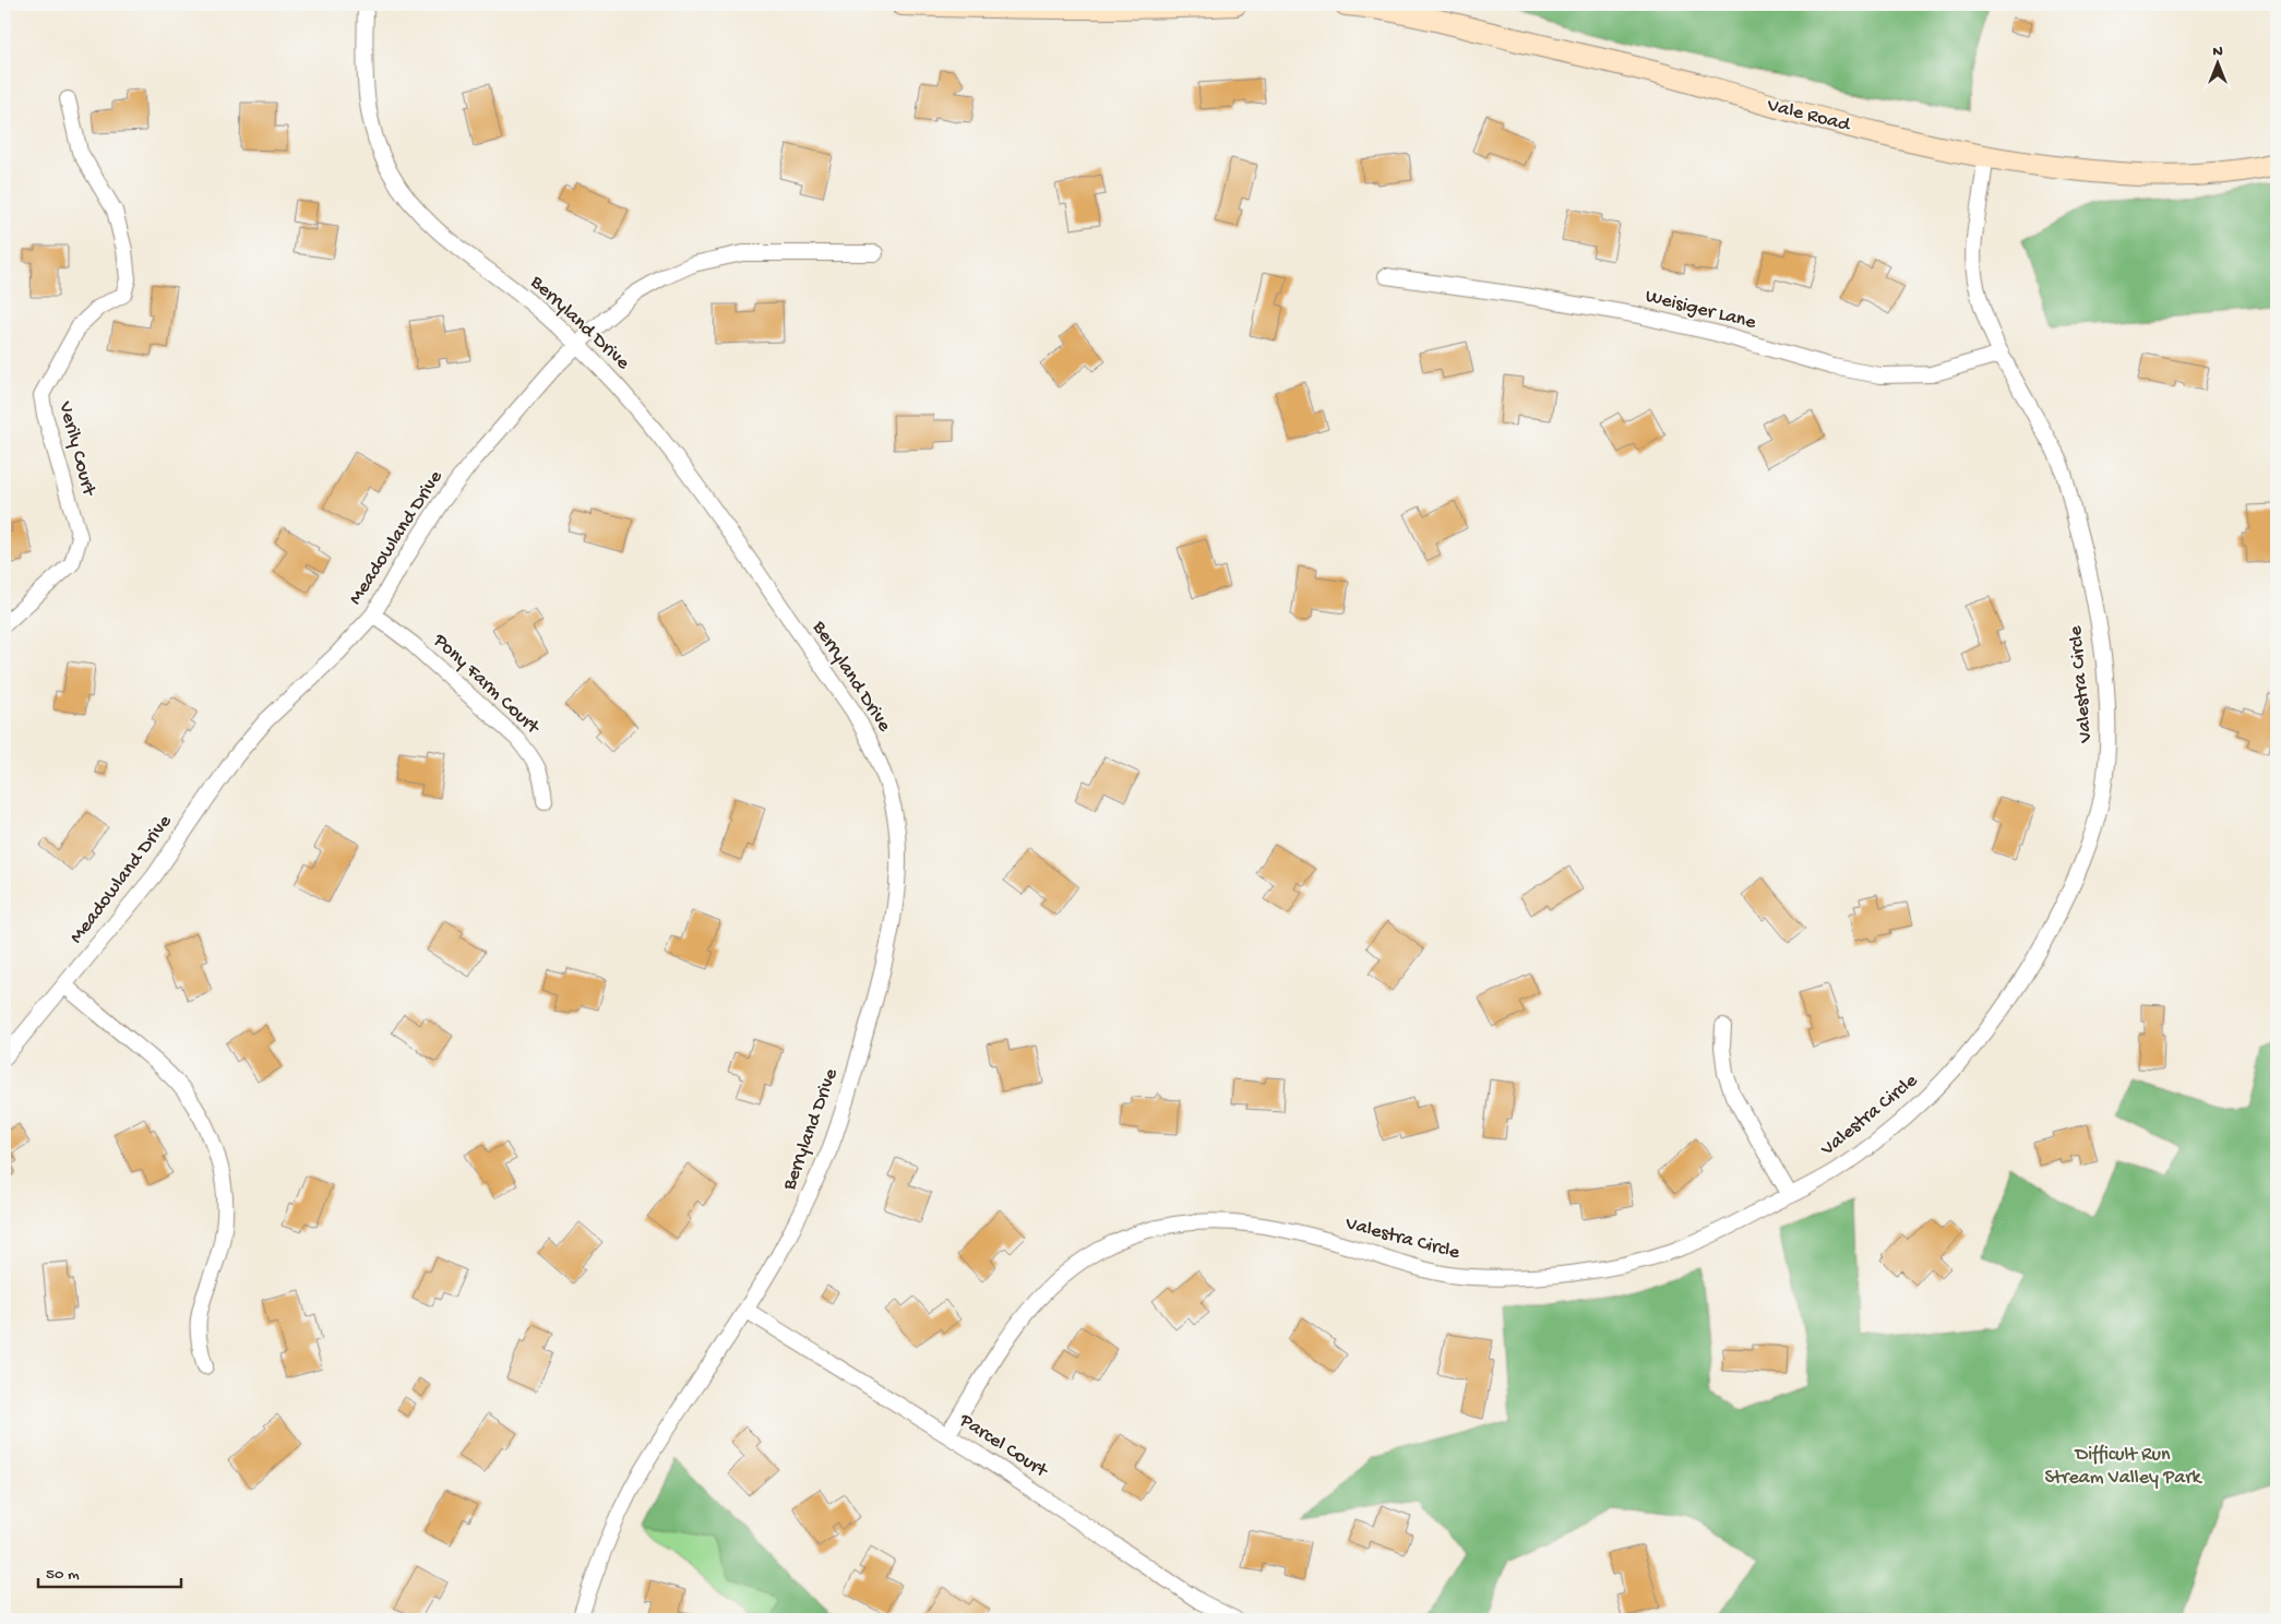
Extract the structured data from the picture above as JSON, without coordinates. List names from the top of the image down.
{
  "streets": {
    "main road": ["Vale Road"],
    "street": [
      "Weisiger Lane",
      "Berryland Drive",
      "Verily Court",
      "Meadowland Drive",
      "Pony Farm Court",
      "Valestra Circle",
      "Parcel Court"
    ]
  },
  "crossings": [
    ["Vale Road", "Valestra Circle"],
    ["Weisiger Lane", "Valestra Circle"],
    ["Berryland Drive", "Meadowland Drive"],
    ["Berryland Drive", "Parcel Court"],
    ["Meadowland Drive", "Pony Farm Court"],
    ["Valestra Circle", "Parcel Court"]
  ],
  "parks": ["Difficult Run Stream Valley Park"],
  "scale_bar": "50 m",
  "north": "top"
}
